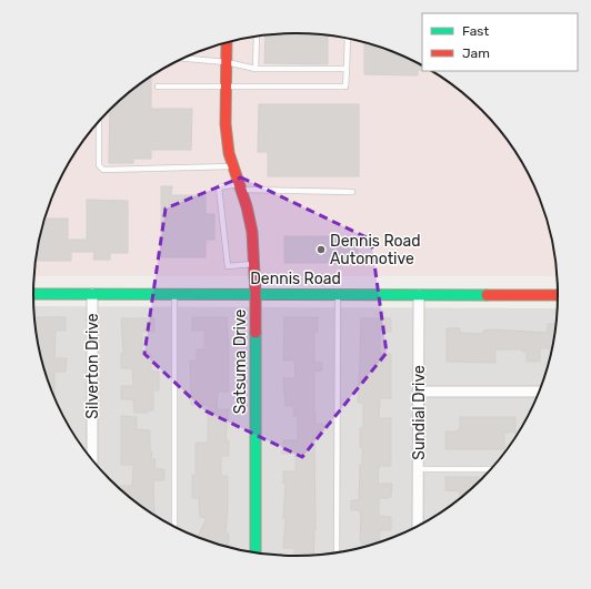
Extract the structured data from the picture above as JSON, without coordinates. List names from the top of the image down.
{
  "streets": {
    "street": [
      "Dennis Road",
      "Satsuma Drive",
      "Silverton Drive",
      "Sundial Drive"
    ]
  },
  "crossings": [
    ["Dennis Road", "Satsuma Drive"],
    ["Dennis Road", "Silverton Drive"],
    ["Dennis Road", "Sundial Drive"]
  ],
  "places": ["Dennis Road Automotive"],
  "legend": ["Fast", "Jam"]
}
